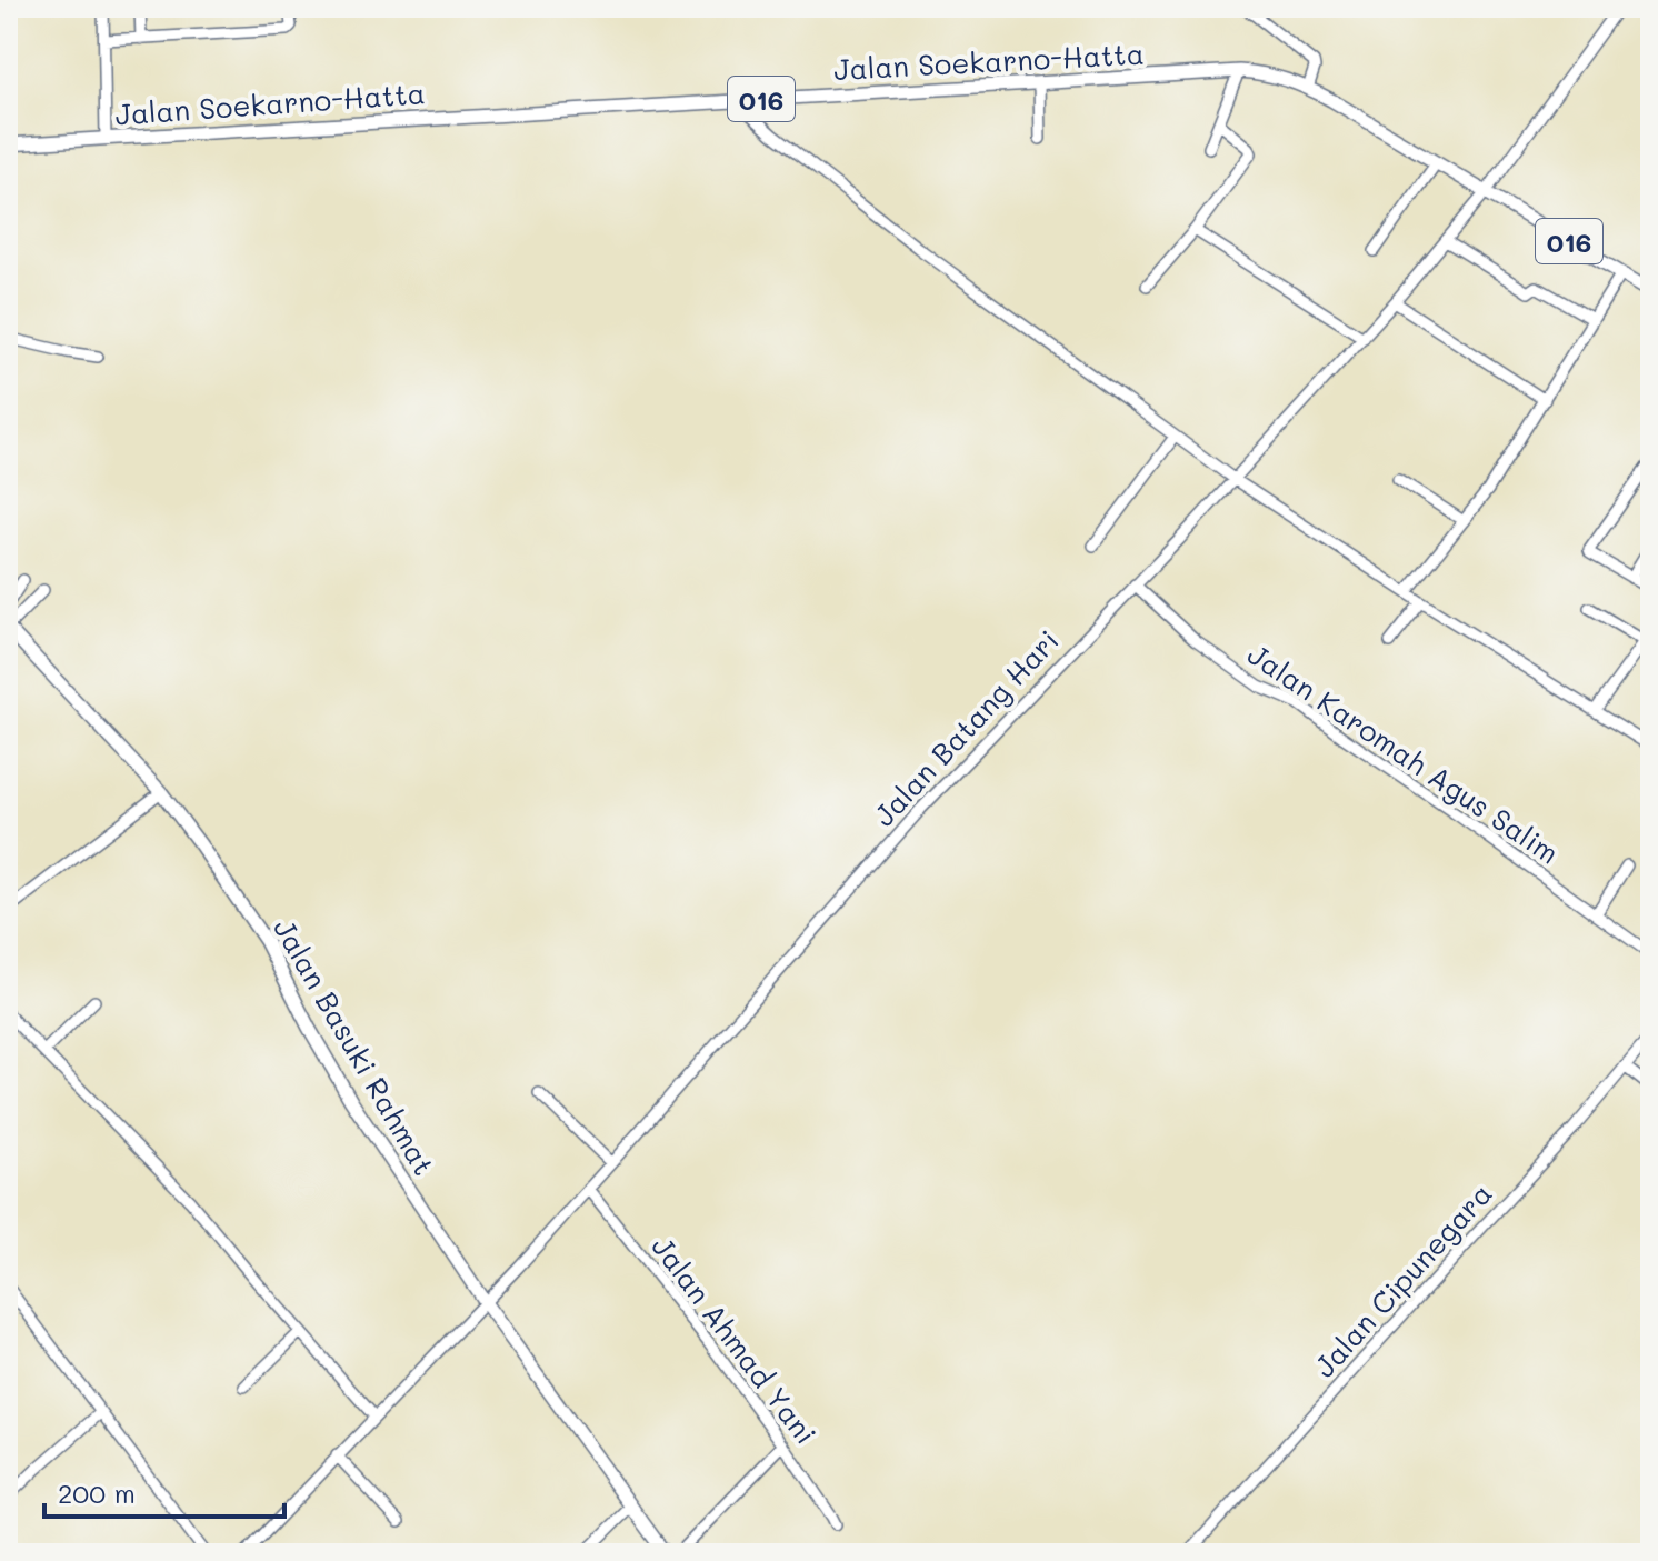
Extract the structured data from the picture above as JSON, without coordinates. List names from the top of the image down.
{
  "streets": {
    "main road": ["Jalan Soekarno-Hatta", "016", "Jalan Basuki Rahmat"],
    "street": [
      "Jalan Batang Hari",
      "Jalan Karomah Agus Salim",
      "Jalan Cipunegara",
      "Jalan Ahmad Yani"
    ]
  },
  "crossings": [
    ["Jalan Soekarno-Hatta", "Jalan Batang Hari"],
    ["Jalan Batang Hari", "Jalan Karomah Agus Salim"],
    ["Jalan Batang Hari", "Jalan Basuki Rahmat"],
    ["Jalan Batang Hari", "Jalan Ahmad Yani"]
  ],
  "scale_bar": "200 m"
}
